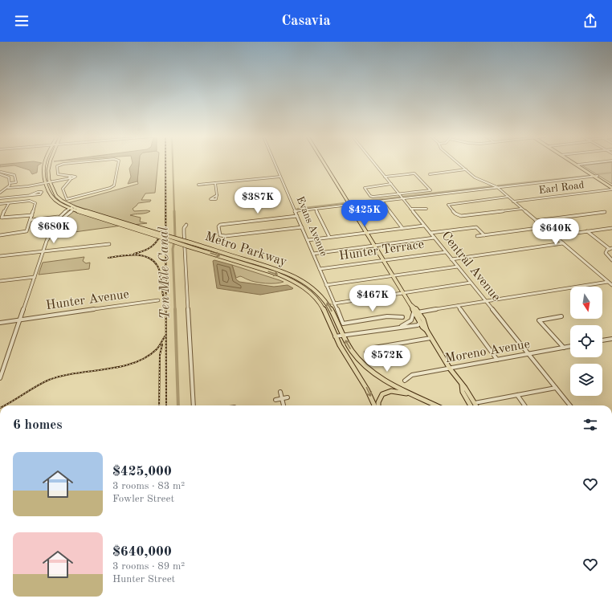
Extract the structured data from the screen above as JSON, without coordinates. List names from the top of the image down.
{
  "streets": {
    "main road": ["Metro Parkway"],
    "street": [
      "Earl Road",
      "Evans Avenue",
      "Hunter Terrace",
      "Central Avenue",
      "Hunter Avenue",
      "Moreno Avenue"
    ]
  },
  "crossings": [
    ["Evans Avenue", "Hunter Terrace"],
    ["Hunter Terrace", "Central Avenue"],
    ["Central Avenue", "Moreno Avenue"]
  ],
  "water": ["Ten Mile Canal"],
  "north": "bottom",
  "page": {
    "header": "Casavia",
    "price": [
      "$387K",
      "$425K",
      "$680K",
      "$640K",
      "$467K",
      "$572K"
    ],
    "heading": "6 homes",
    "list": [
      {
        "name": "$425,000",
        "note": "3 rooms · 83 m² · Fowler Street"
      },
      {
        "name": "$640,000",
        "note": "3 rooms · 89 m² · Hunter Street"
      }
    ]
  }
}
